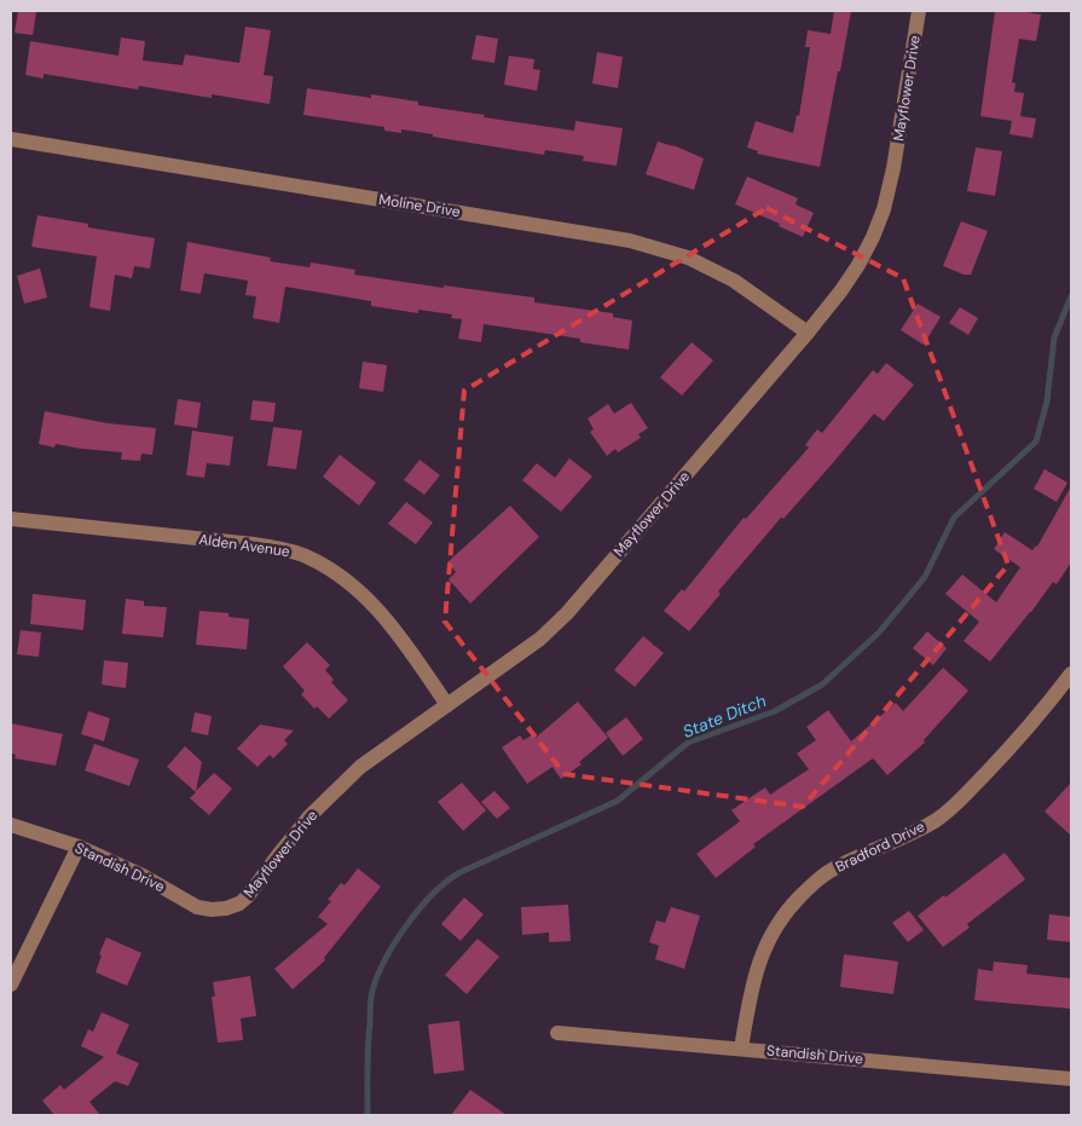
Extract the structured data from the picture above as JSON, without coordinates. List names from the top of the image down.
{
  "streets": {
    "street": [
      "Mayflower Drive",
      "Moline Drive",
      "Alden Avenue",
      "Bradford Drive",
      "Standish Drive"
    ]
  },
  "crossings": [
    ["Mayflower Drive", "Moline Drive"],
    ["Mayflower Drive", "Alden Avenue"],
    ["Mayflower Drive", "Standish Drive"],
    ["Bradford Drive", "Standish Drive"]
  ],
  "water": ["State Ditch"]
}
